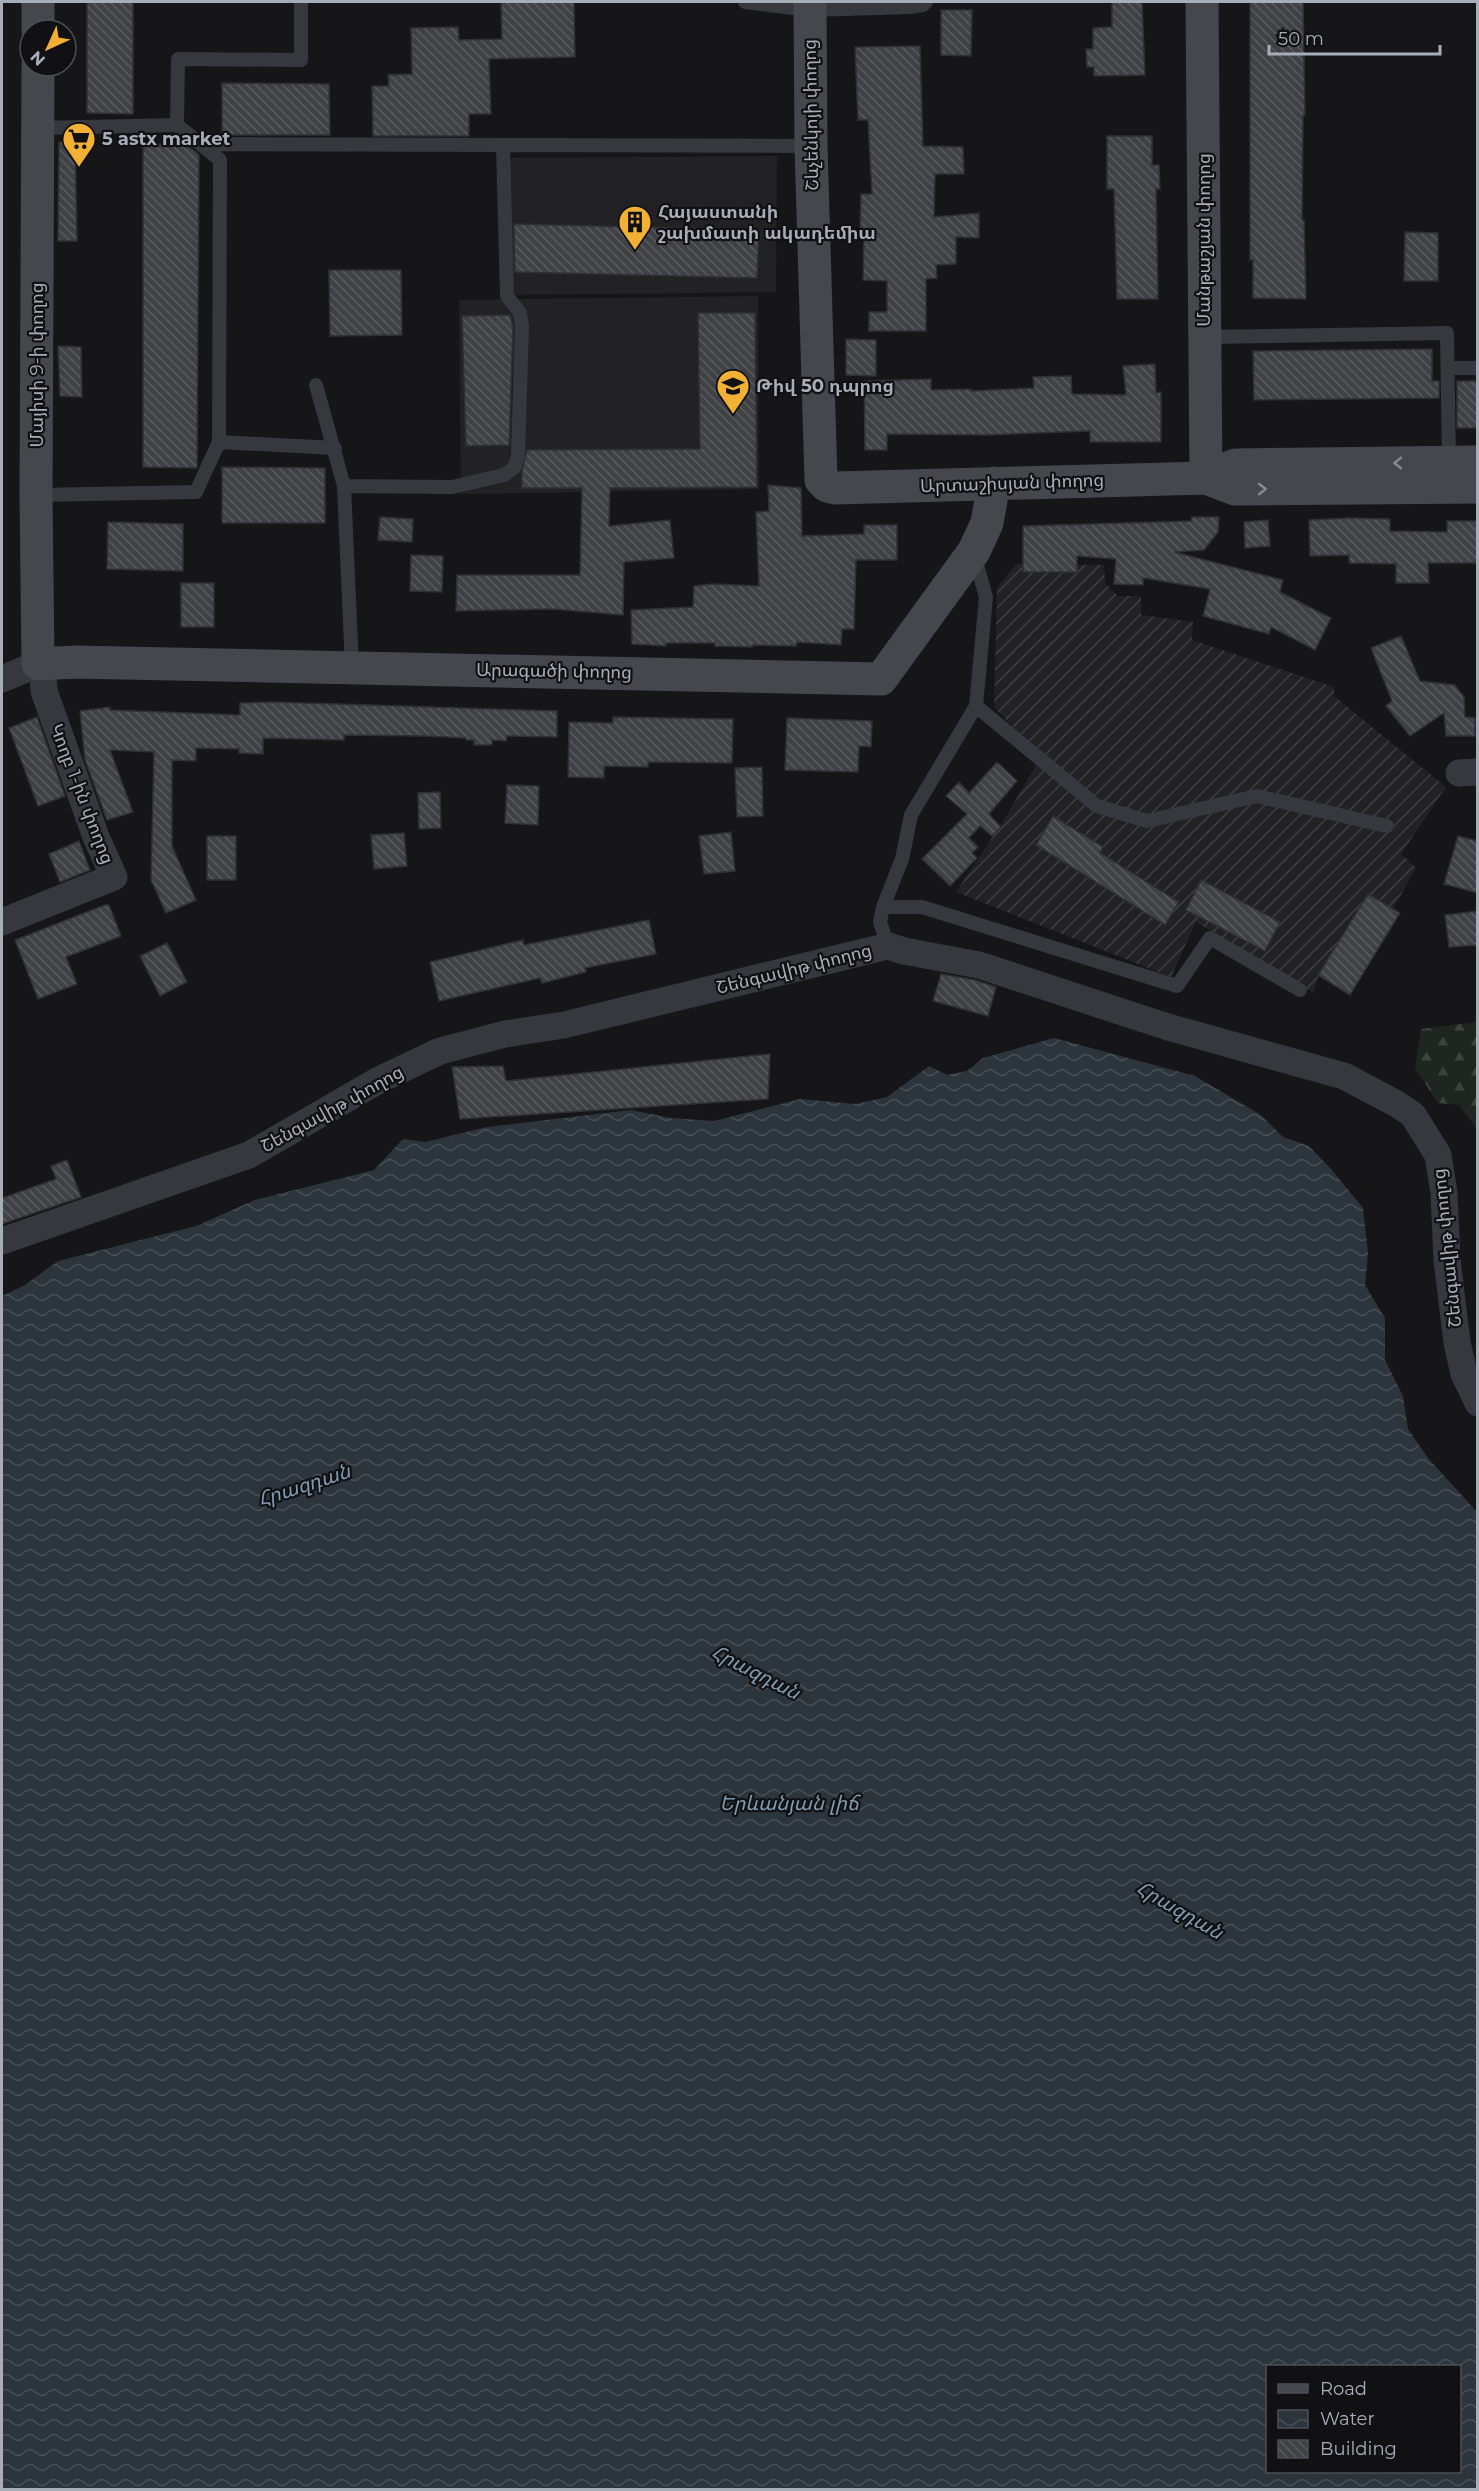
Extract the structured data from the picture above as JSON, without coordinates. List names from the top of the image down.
{
  "streets": {
    "street": [
      "Շևչենկոյի փողոց",
      "Մանթաշյան փողոց",
      "Մայիսի 9-ի փողոց",
      "Արտաշիսյան փողոց",
      "Արագածի փողոց",
      "Կողբ 1-ին փողոց",
      "Շենգավիթ փողոց"
    ]
  },
  "crossings": [
    ["Շևչենկոյի փողոց", "Արտաշիսյան փողոց"],
    ["Մանթաշյան փողոց", "Արտաշիսյան փողոց"],
    ["Մայիսի 9-ի փողոց", "Արագածի փողոց"],
    ["Մայիսի 9-ի փողոց", "Կողբ 1-ին փողոց"],
    ["Արտաշիսյան փողոց", "Արագածի փողոց"],
    ["Արագածի փողոց", "Կողբ 1-ին փողոց"]
  ],
  "water": ["Հրազդան", "Երևանյան լիճ"],
  "places": {
    "supermarket": ["5 astx market"],
    "building": ["Հայաստանի շախմատի ակադեմիա"],
    "school or university": ["Թիվ 50 դպրոց"]
  },
  "legend": ["Road", "Water", "Building"],
  "scale_bar": "50 m",
  "north": "bottom left"
}
